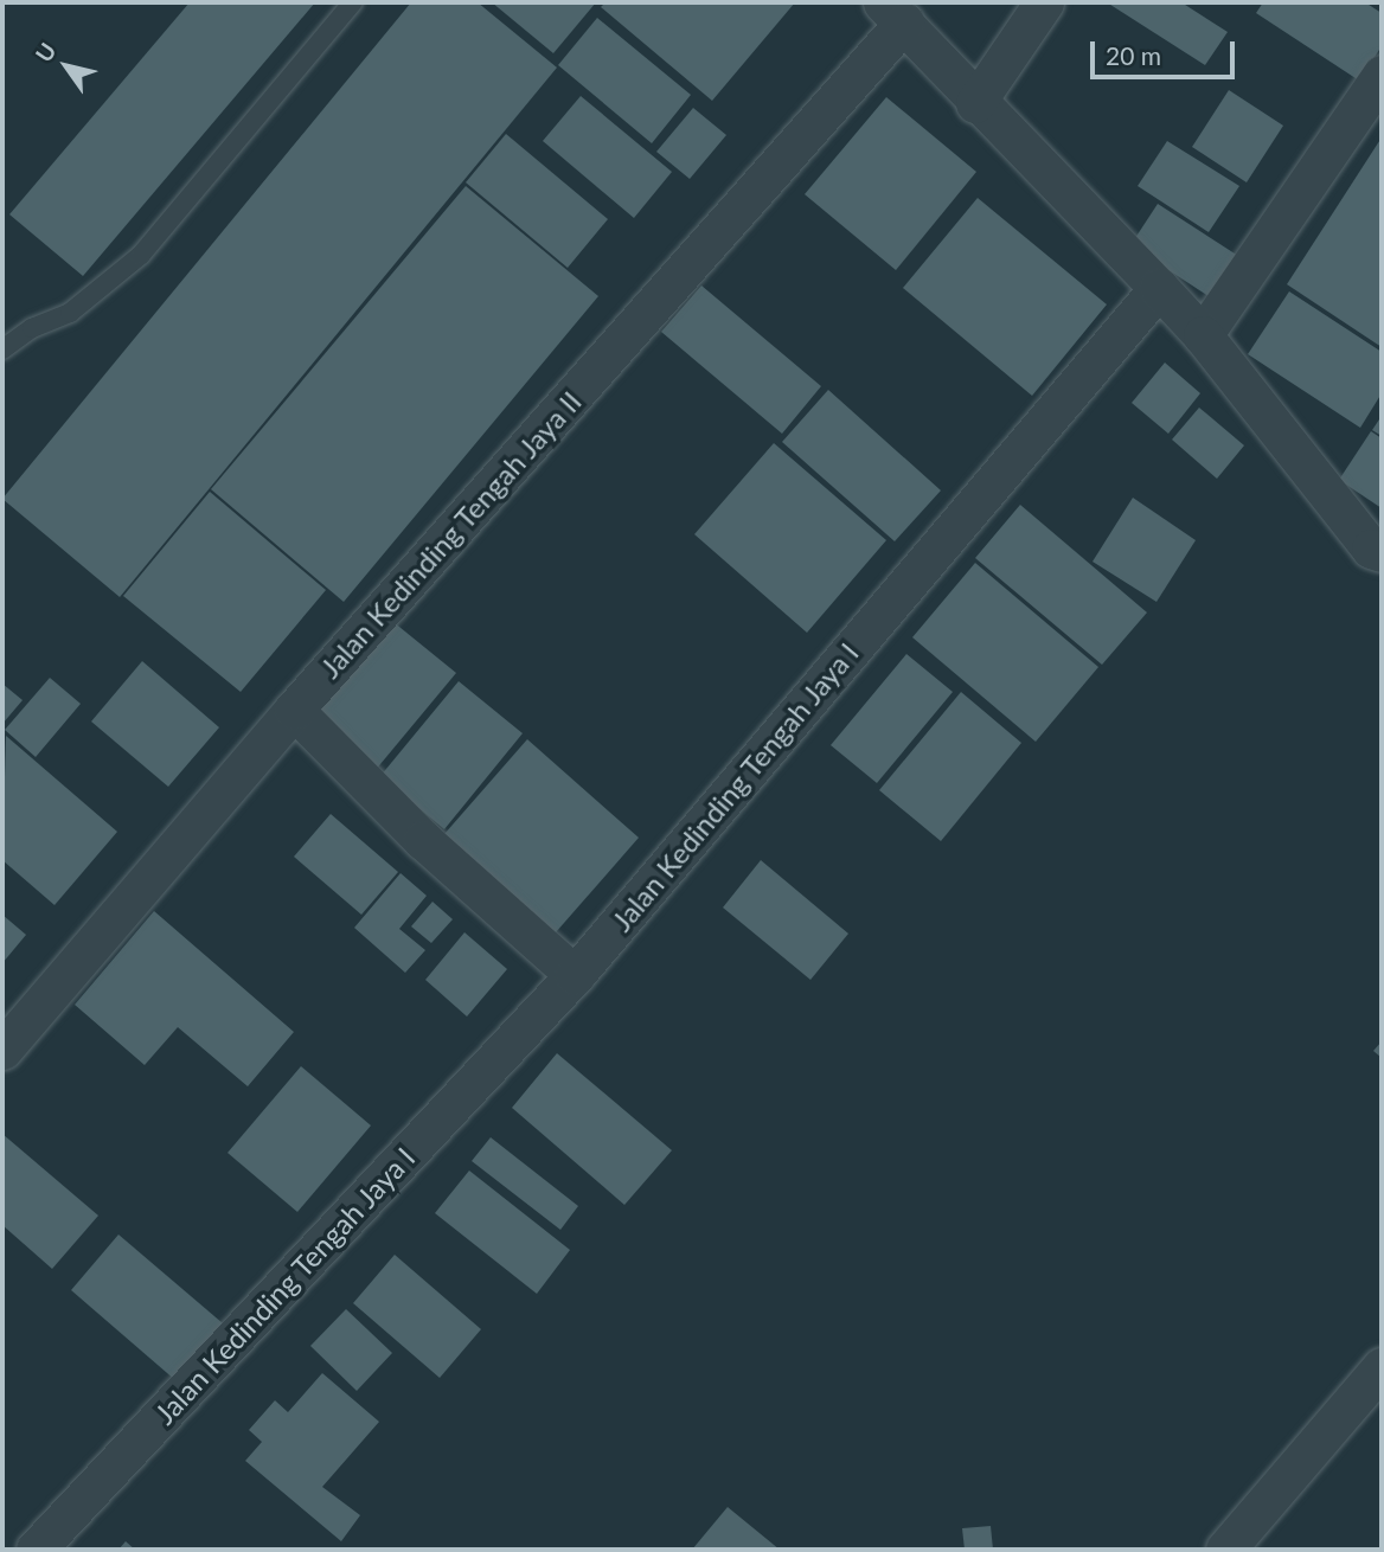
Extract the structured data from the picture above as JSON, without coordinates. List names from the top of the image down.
{
  "streets": {
    "street": ["Jalan Kedinding Tengah Jaya II", "Jalan Kedinding Tengah Jaya I"]
  },
  "scale_bar": "20 m",
  "north": "top left"
}
